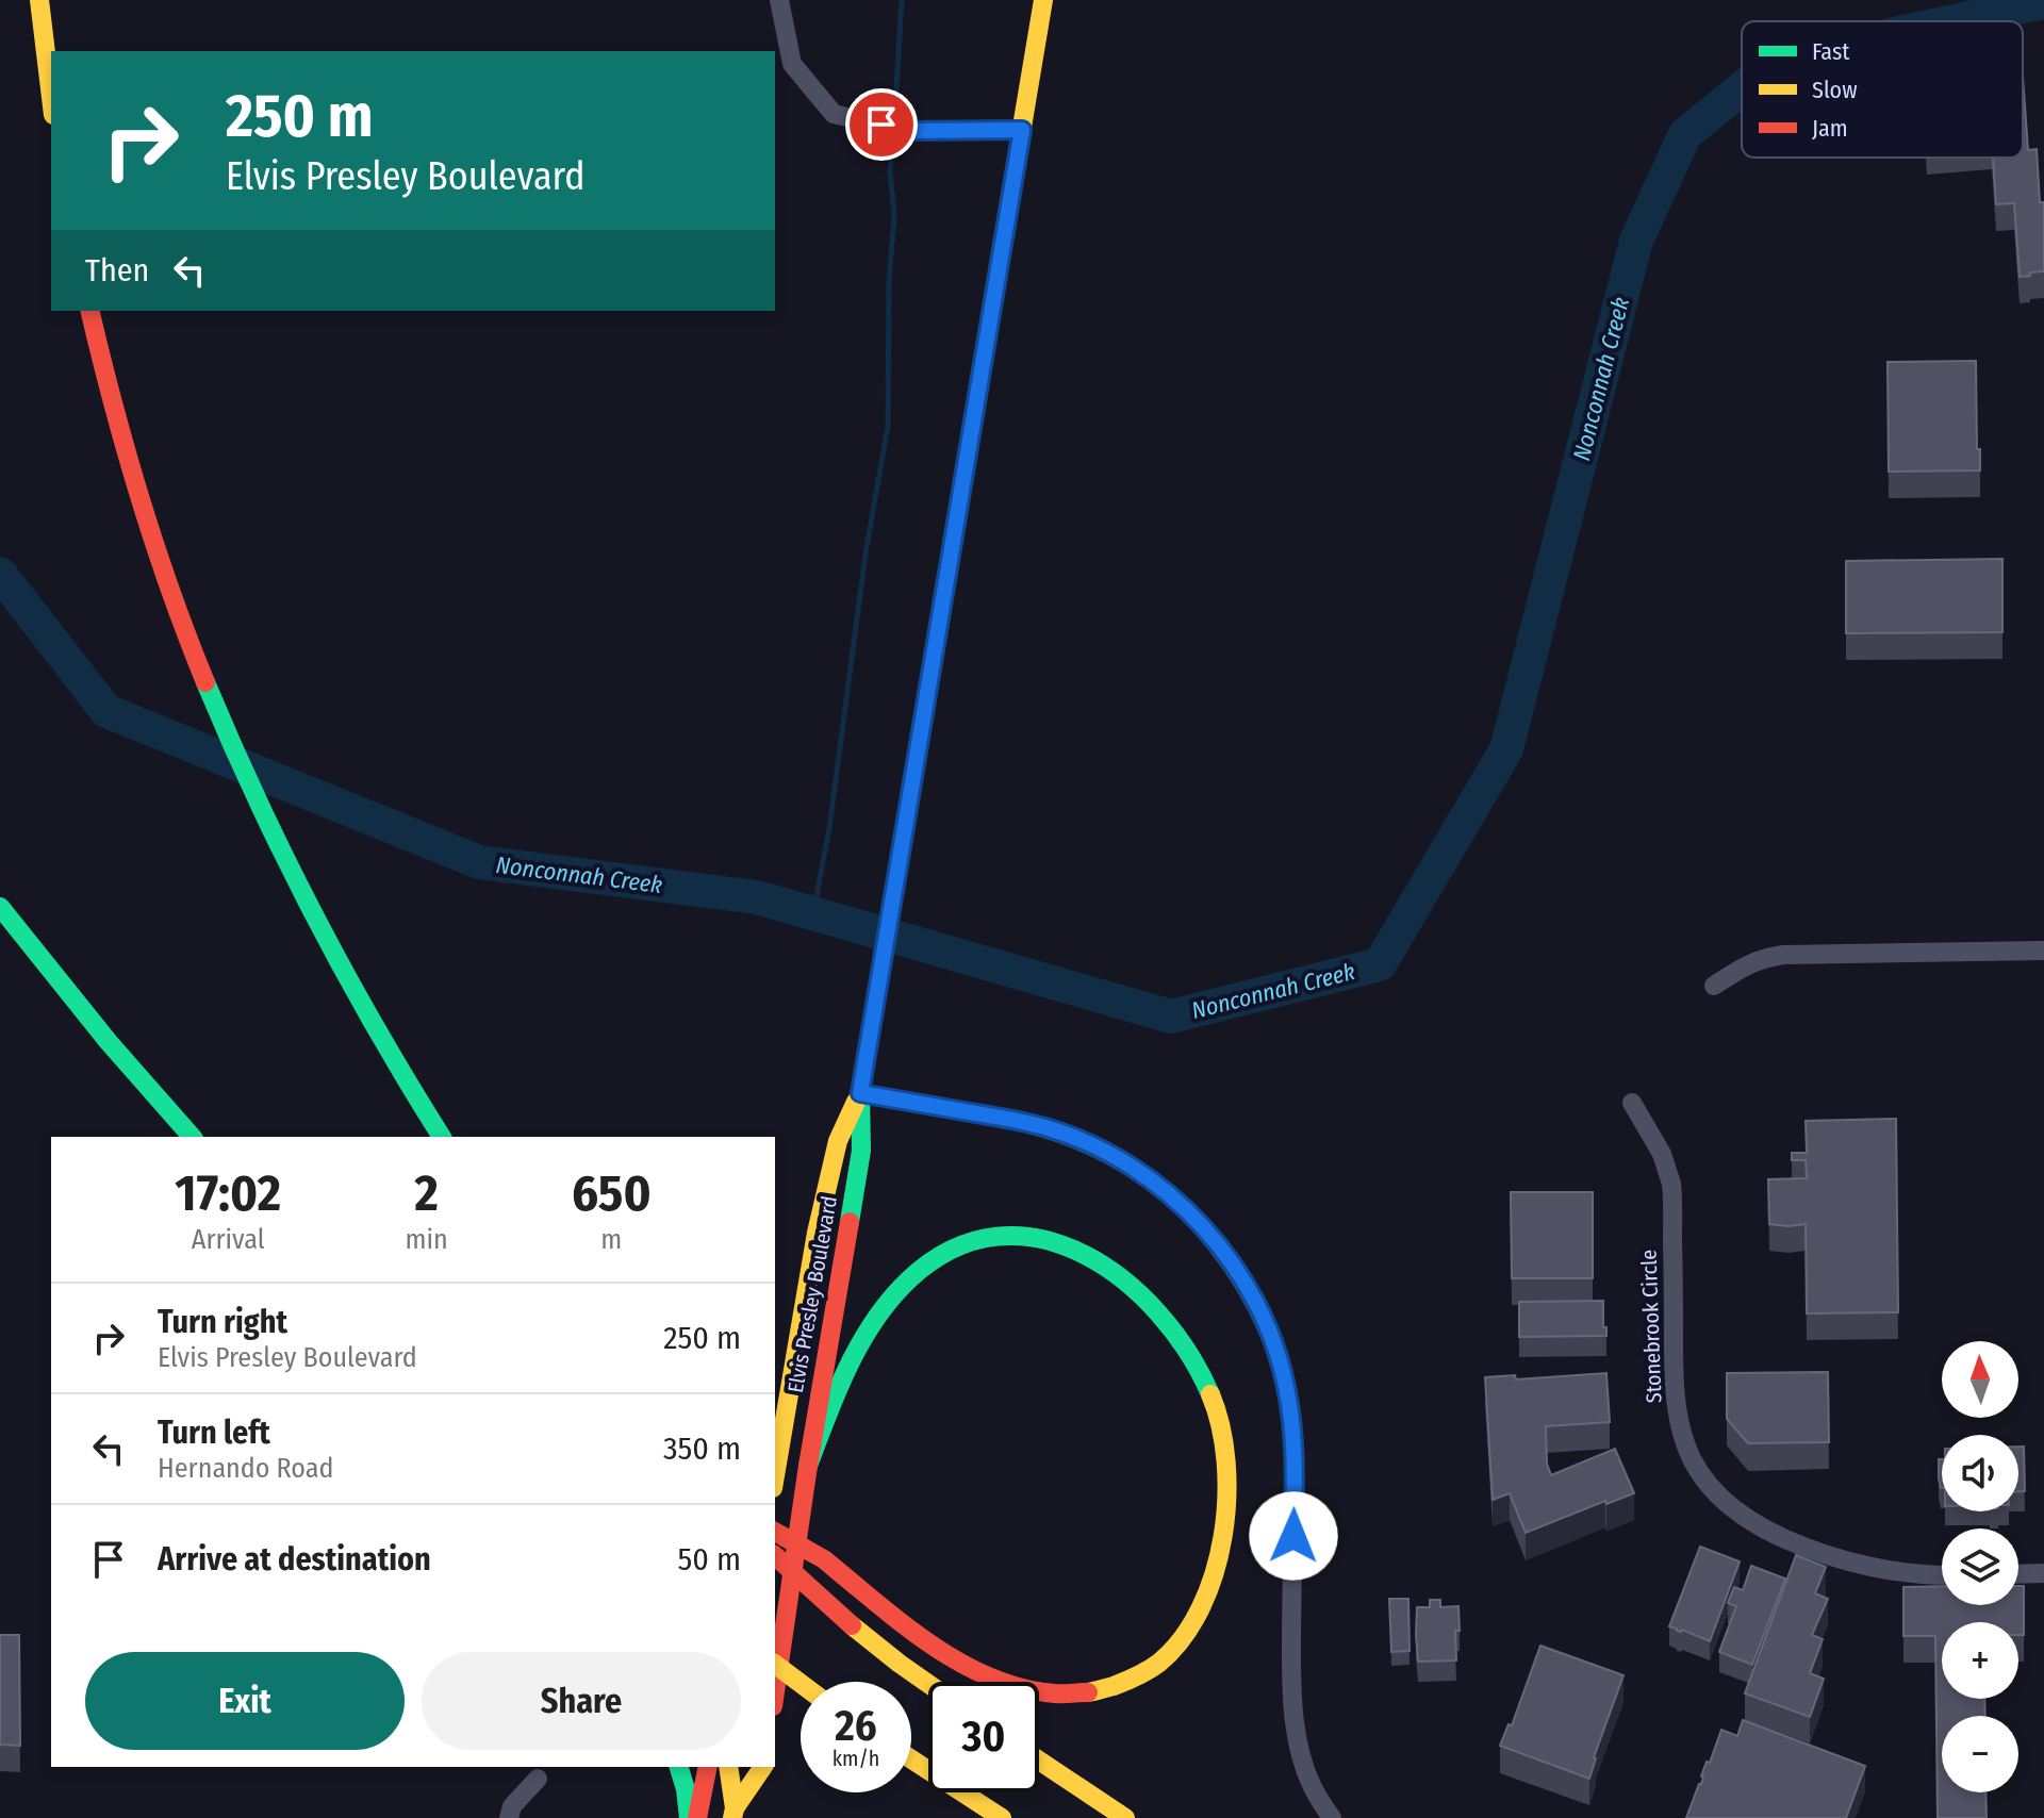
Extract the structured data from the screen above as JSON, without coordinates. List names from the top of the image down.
{
  "streets": {
    "main road": ["Elvis Presley Boulevard"],
    "street": ["Stonebrook Circle"]
  },
  "water": ["Nonconnah Creek"],
  "legend": ["Fast", "Slow", "Jam"],
  "north": "top",
  "page": {
    "turn": ["250 m", "Elvis Presley Boulevard"],
    "then": "Then",
    "eta": [
      "17:02",
      "Arrival",
      "2",
      "min",
      "650",
      "m"
    ],
    "list": [
      {
        "name": "Turn right",
        "note": "Elvis Presley Boulevard",
        "value": "250 m"
      },
      {
        "name": "Turn left",
        "note": "Hernando Road",
        "value": "350 m"
      },
      {
        "name": "Arrive at destination",
        "value": "50 m"
      }
    ],
    "map_buttons": ["+", "−"],
    "buttons": ["Exit", "Share"],
    "speed": "26 km/h",
    "limit": "30"
  }
}
